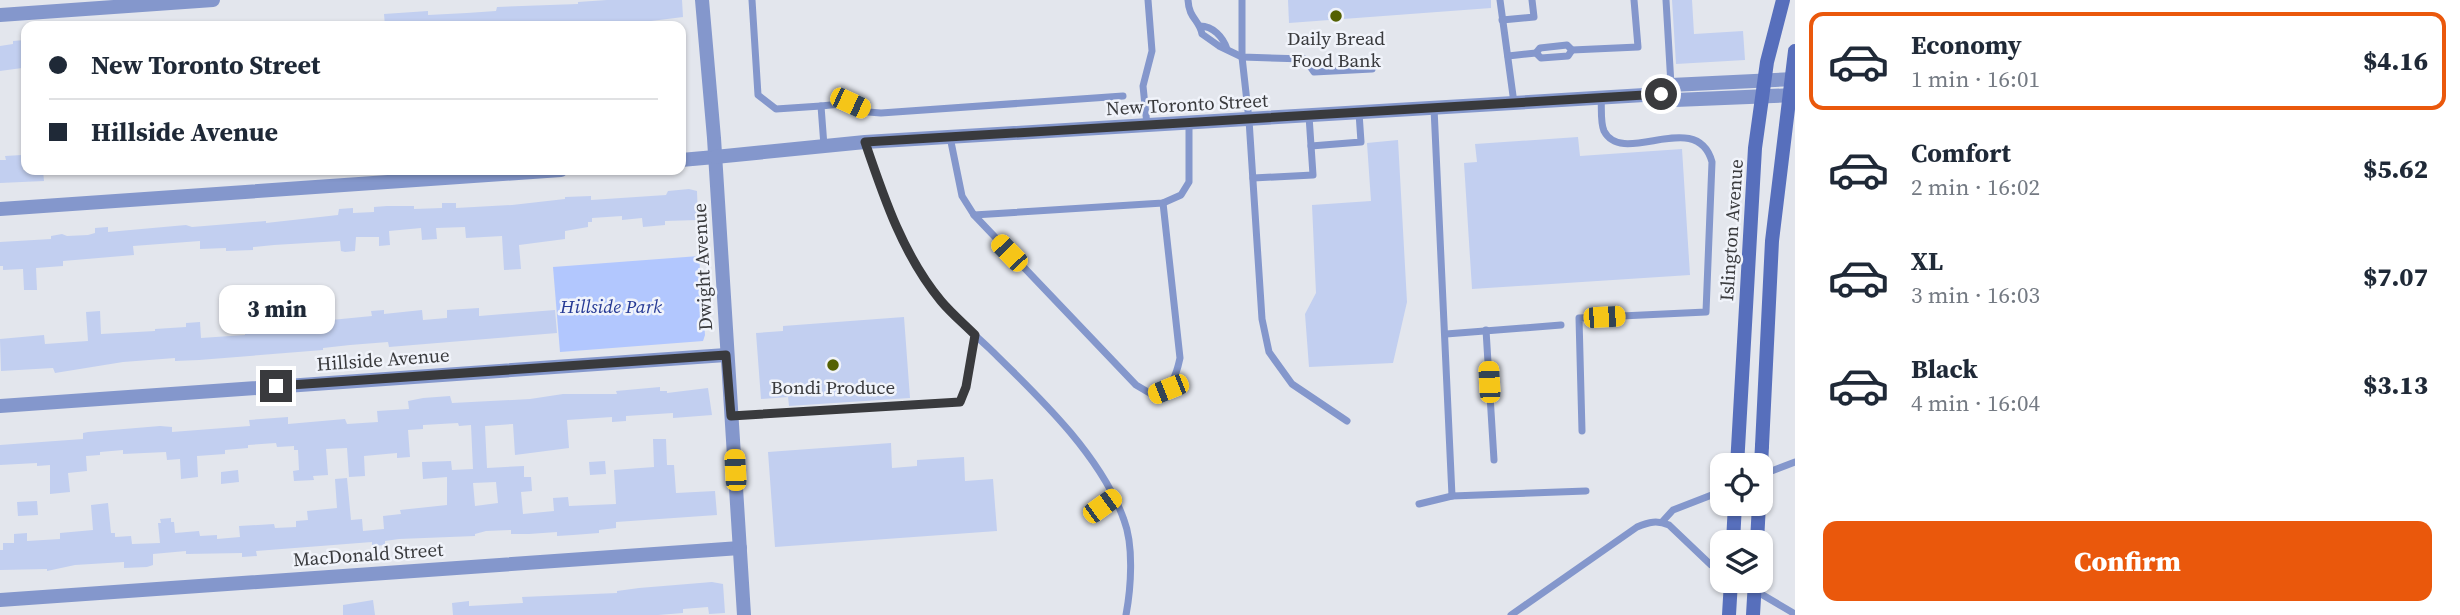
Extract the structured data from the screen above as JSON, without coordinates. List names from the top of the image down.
{
  "streets": {
    "main road": ["Islington Avenue"],
    "street": [
      "New Toronto Street",
      "Dwight Avenue",
      "Hillside Avenue",
      "MacDonald Street"
    ]
  },
  "crossings": [
    ["New Toronto Street", "Islington Avenue"],
    ["New Toronto Street", "Dwight Avenue"],
    ["Dwight Avenue", "Hillside Avenue"],
    ["Dwight Avenue", "MacDonald Street"]
  ],
  "parks": ["Hillside Park"],
  "places": ["Daily Bread Food Bank", "Bondi Produce"],
  "page": {
    "list": [
      {
        "name": "Economy",
        "note": "1 min · 16:01",
        "value": "$4.16"
      },
      {
        "name": "Comfort",
        "note": "2 min · 16:02",
        "value": "$5.62"
      },
      {
        "name": "XL",
        "note": "3 min · 16:03",
        "value": "$7.07"
      },
      {
        "name": "Black",
        "note": "4 min · 16:04",
        "value": "$3.13"
      }
    ],
    "banner": ["New Toronto Street", "Hillside Avenue"],
    "bubble": "3 min",
    "buttons": "Confirm"
  }
}
